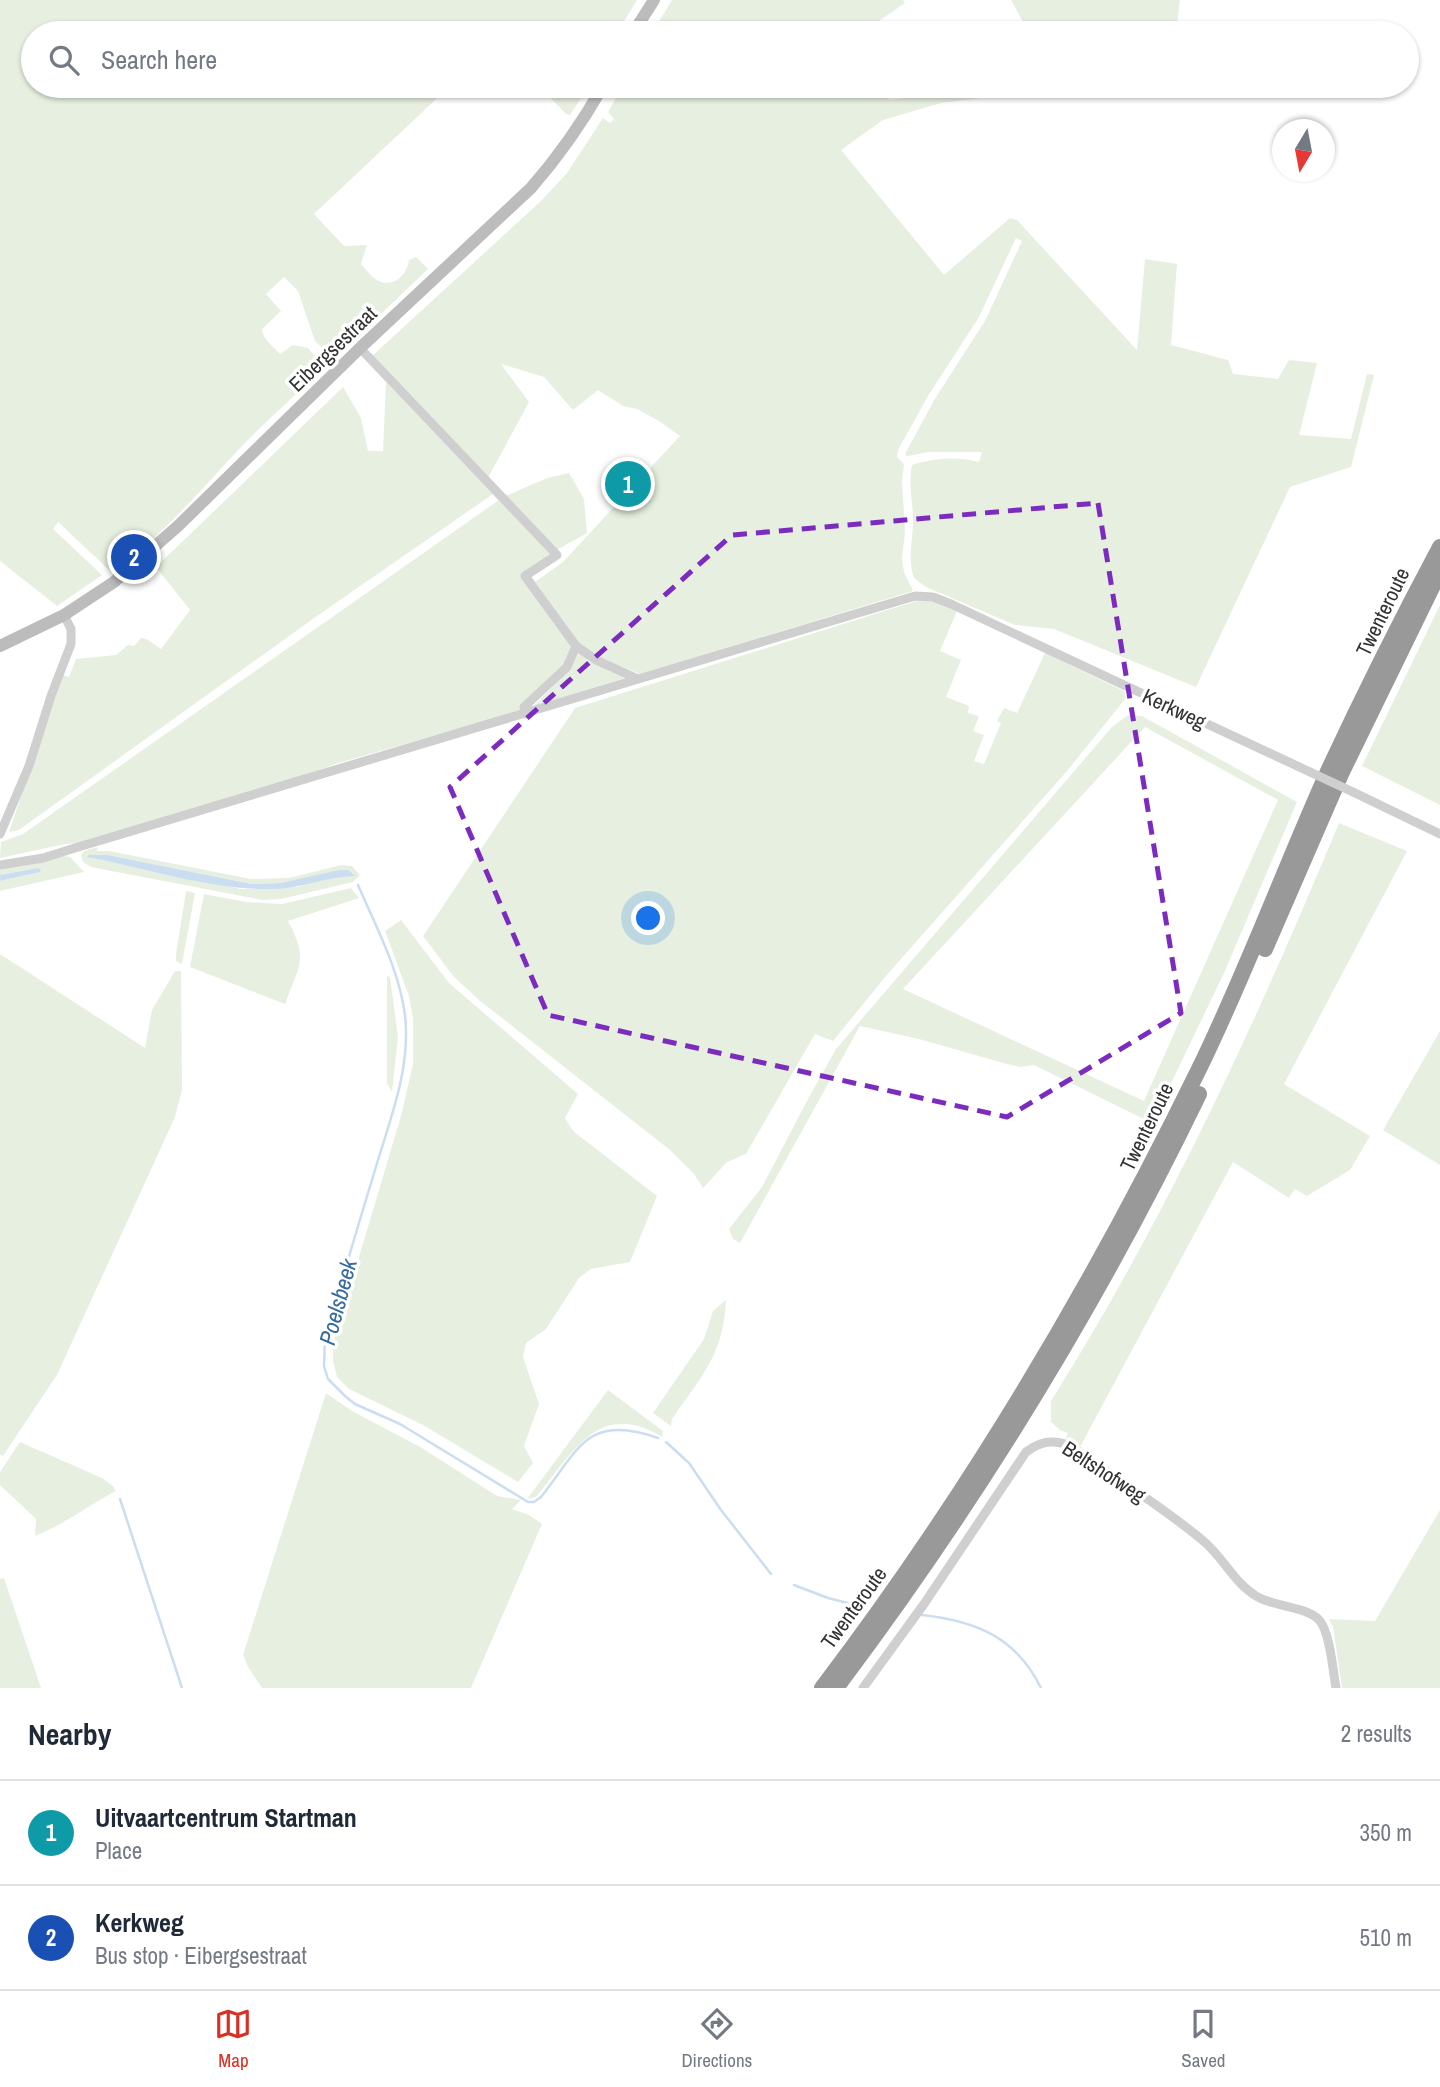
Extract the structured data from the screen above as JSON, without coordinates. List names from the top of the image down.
{
  "streets": {
    "highway": ["Twenteroute"],
    "main road": ["Eibergsestraat"],
    "street": ["Kerkweg", "Beltshofweg"]
  },
  "water": ["Poelsbeek"],
  "north": "bottom",
  "page": {
    "search": "Search here",
    "pins": ["1", "2"],
    "heading": ["Nearby", "2 results"],
    "list": [
      {
        "mark": "1",
        "name": "Uitvaartcentrum Startman",
        "note": "Place",
        "value": "350 m"
      },
      {
        "mark": "2",
        "name": "Kerkweg",
        "note": "Bus stop · Eibergsestraat",
        "value": "510 m"
      }
    ],
    "nav": ["Map", "Directions", "Saved"]
  }
}
